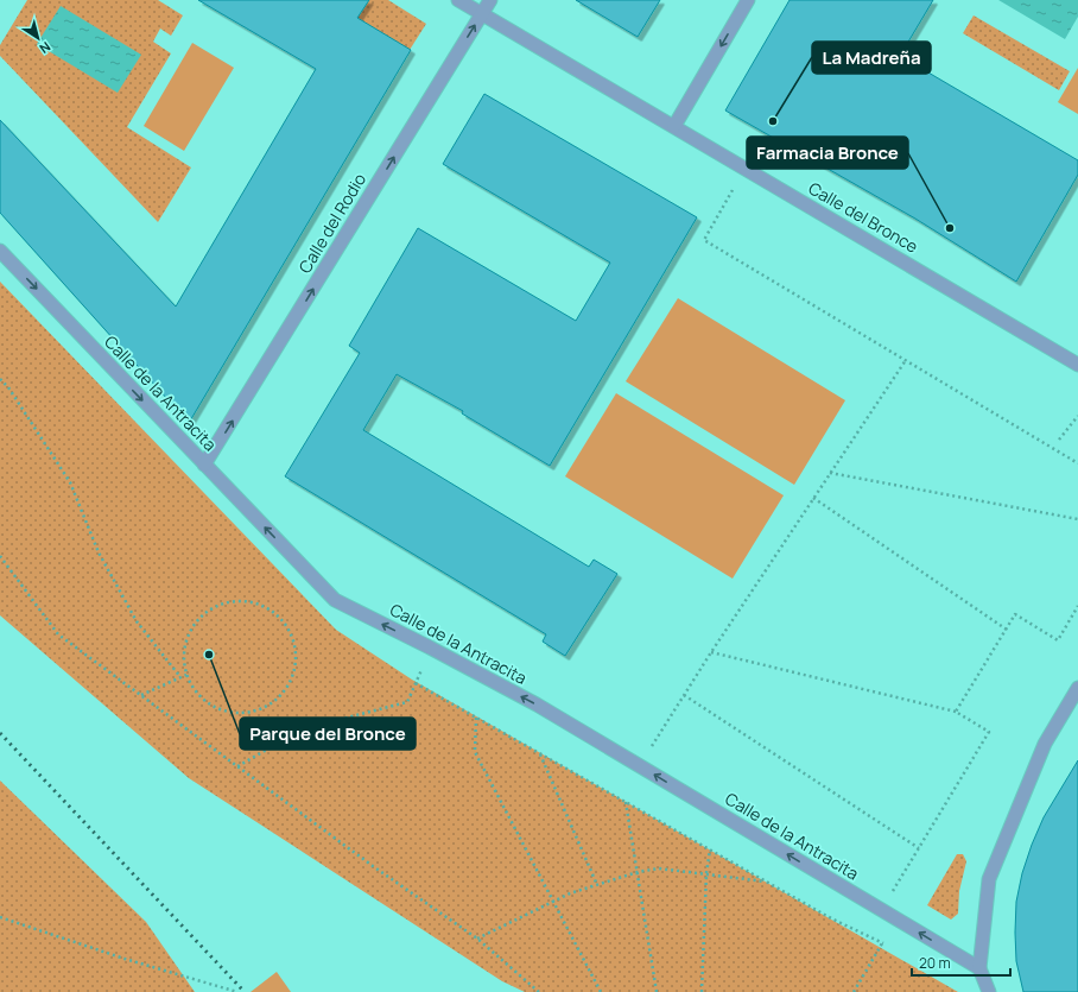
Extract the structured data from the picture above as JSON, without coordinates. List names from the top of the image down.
{
  "streets": {
    "street": ["Calle del Bronce", "Calle del Rodio", "Calle de la Antracita"]
  },
  "crossings": [
    ["Calle del Bronce", "Calle del Rodio"],
    ["Calle del Rodio", "Calle de la Antracita"]
  ],
  "one_way": ["Calle del Rodio"],
  "places": ["La Madreña", "Farmacia Bronce", "Parque del Bronce"],
  "scale_bar": "20 m",
  "north": "bottom right"
}
